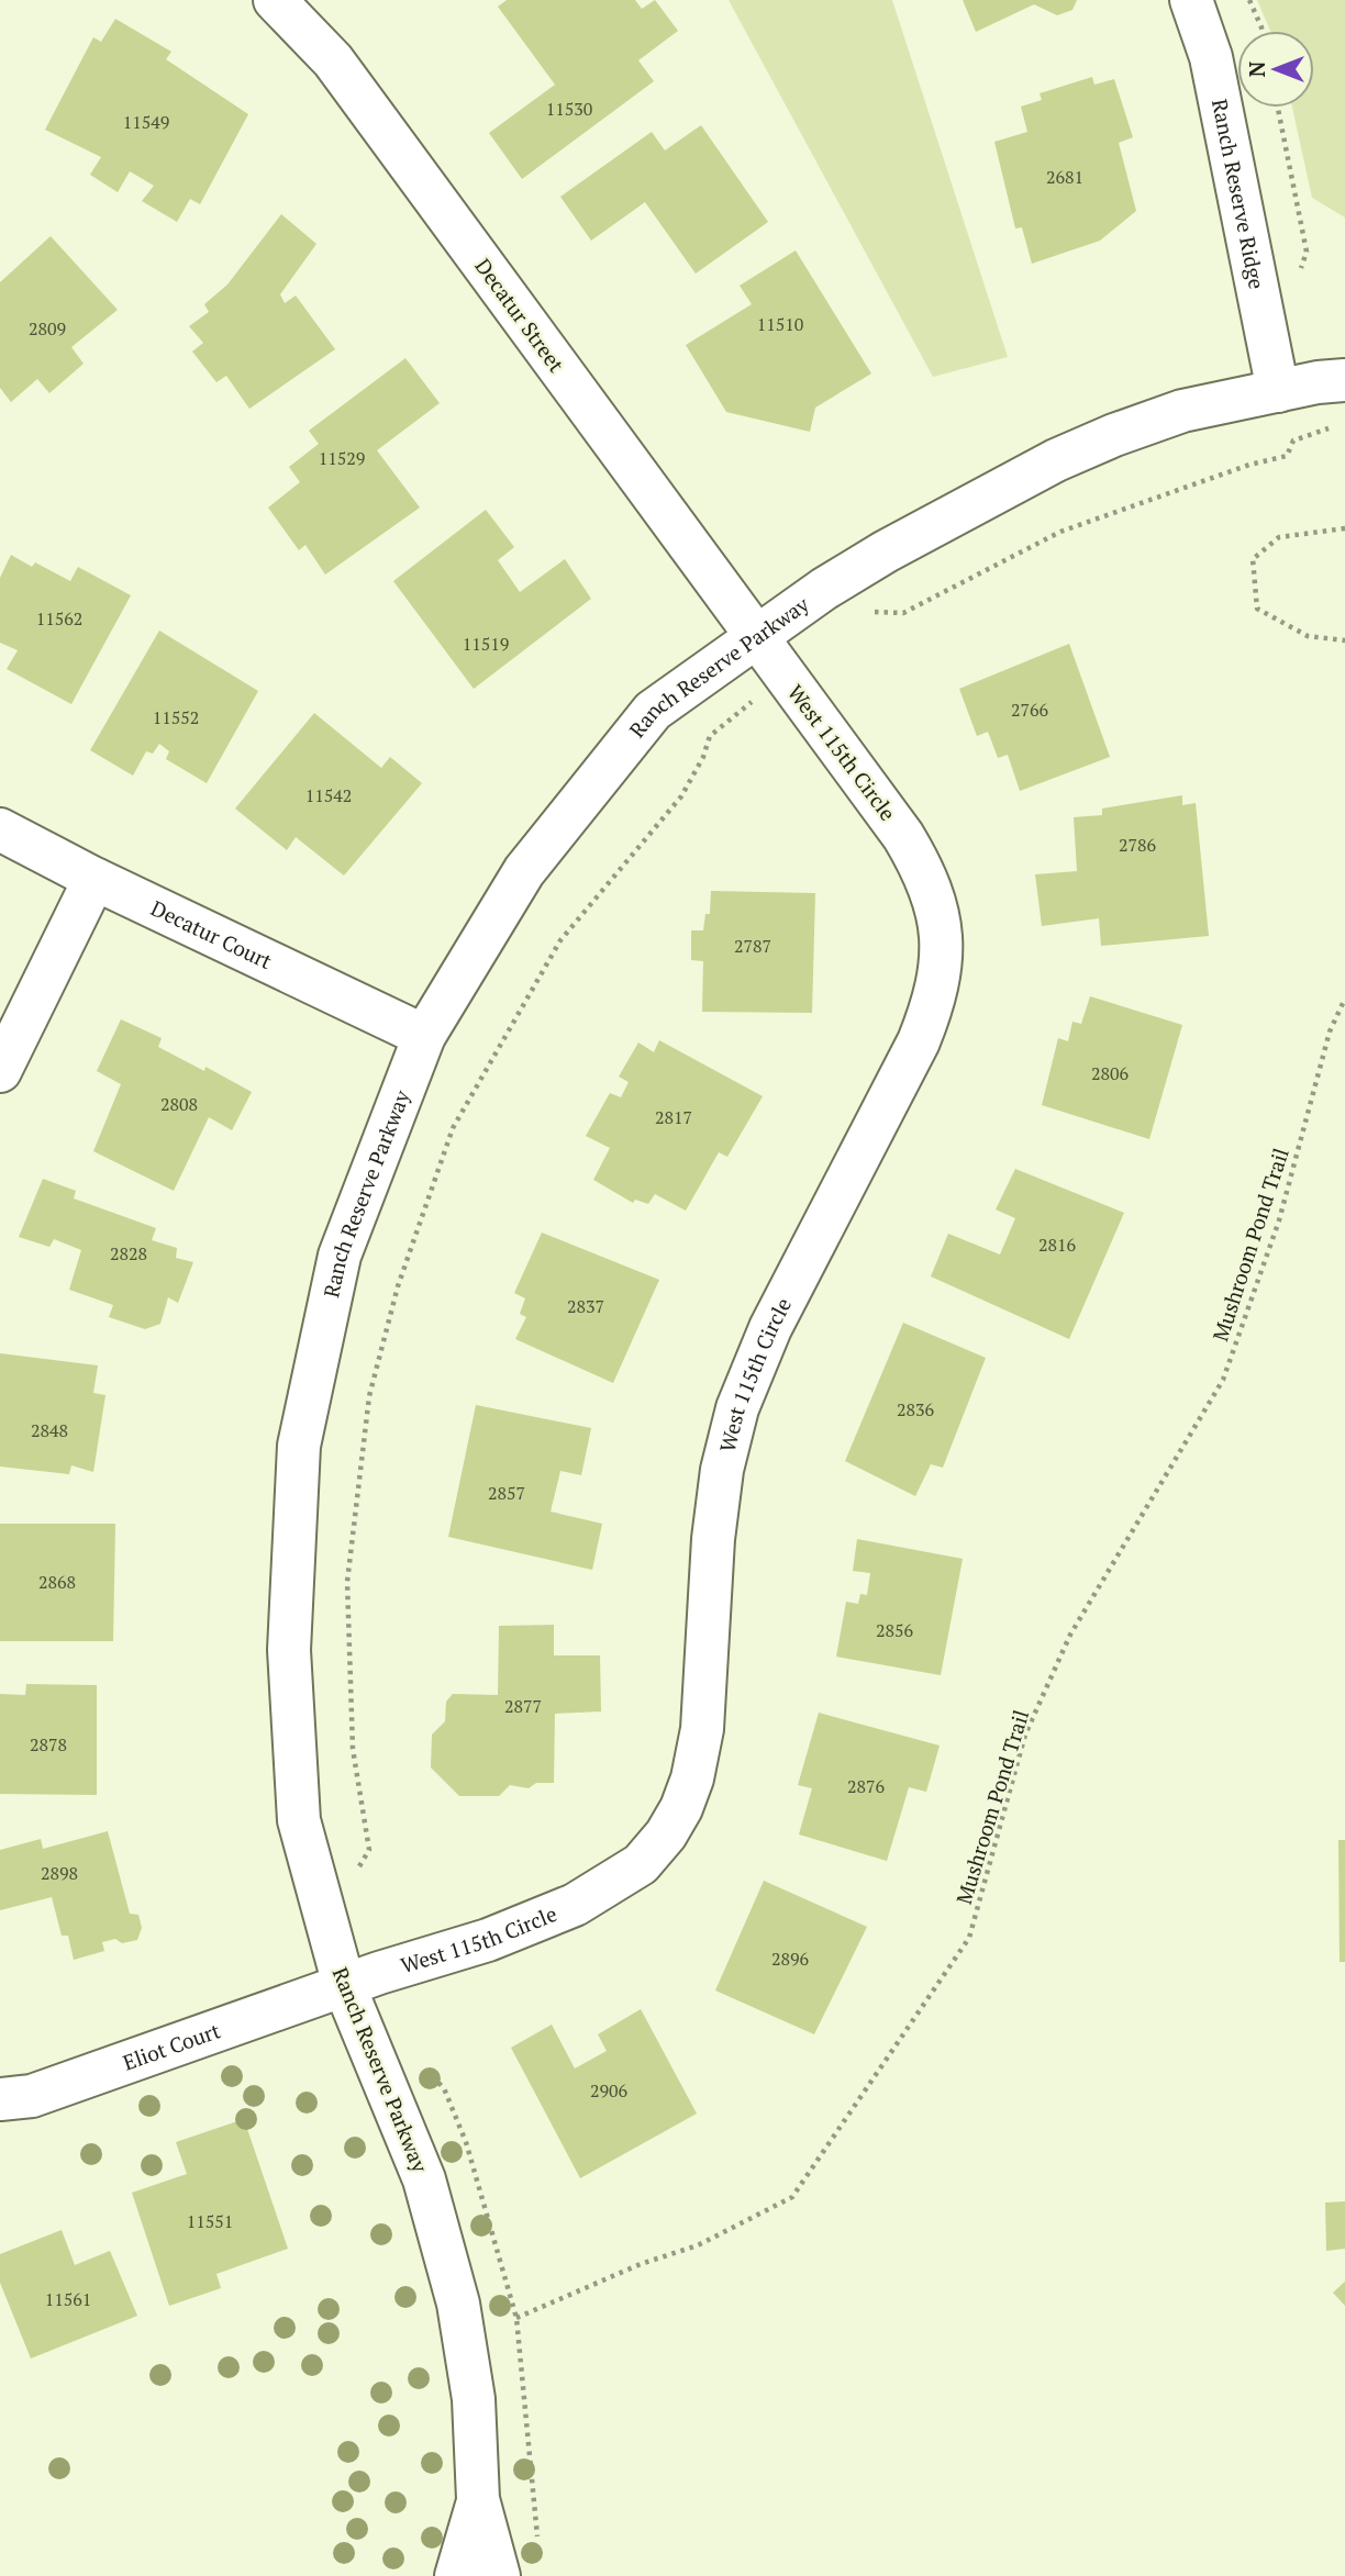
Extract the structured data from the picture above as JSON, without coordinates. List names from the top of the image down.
{
  "streets": {
    "street": [
      "Ranch Reserve Ridge",
      "Decatur Street",
      "Ranch Reserve Parkway",
      "West 115th Circle",
      "Decatur Court",
      "Eliot Court"
    ],
    "path": ["Mushroom Pond Trail"]
  },
  "crossings": [
    ["Ranch Reserve Ridge", "Ranch Reserve Parkway"],
    ["Decatur Street", "Ranch Reserve Parkway"],
    ["Decatur Street", "West 115th Circle"],
    ["Ranch Reserve Parkway", "West 115th Circle"],
    ["Ranch Reserve Parkway", "Decatur Court"],
    ["Ranch Reserve Parkway", "Eliot Court"],
    ["West 115th Circle", "Eliot Court"]
  ],
  "house_numbers": [
    "11530",
    "11549",
    "2681",
    "11510",
    "2809",
    "11529",
    "11562",
    "11519",
    "2766",
    "11552",
    "11542",
    "2786",
    "2787",
    "2806",
    "2808",
    "2817",
    "2816",
    "2828",
    "2837",
    "2836",
    "2848",
    "2857",
    "2868",
    "2856",
    "2877",
    "2878",
    "2876",
    "2898",
    "2896",
    "2906",
    "11551",
    "11561"
  ],
  "north": "left"
}
